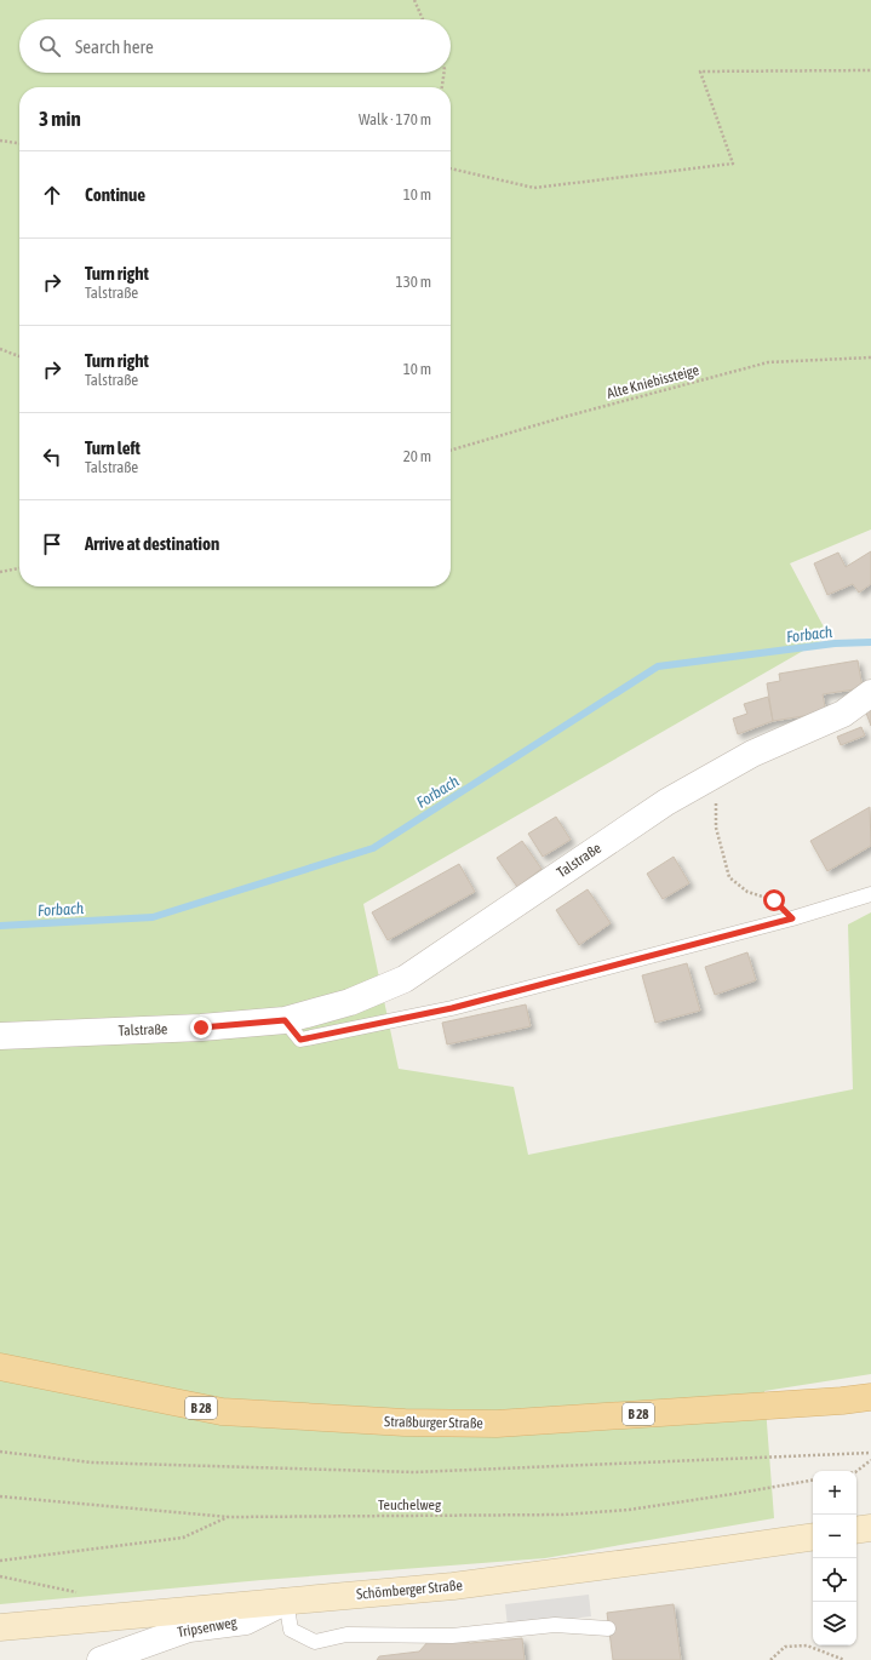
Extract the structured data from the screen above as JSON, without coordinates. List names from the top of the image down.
{
  "streets": {
    "main road": ["B 28", "Straßburger Straße", "Schömberger Straße"],
    "street": ["Talstraße", "Tripsenweg"],
    "path": ["Alte Kniebissteige", "Teuchelweg"]
  },
  "crossings": [
    ["Schömberger Straße", "Tripsenweg"]
  ],
  "water": ["Forbach"],
  "page": {
    "search": "Search here",
    "heading": ["3 min", "Walk · 170 m"],
    "list": [
      ["Continue", "10 m"],
      ["Turn right", "Talstraße", "130 m"],
      ["Turn right", "Talstraße", "10 m"],
      ["Turn left", "Talstraße", "20 m"],
      "Arrive at destination"
    ],
    "map_buttons": ["+", "−"]
  }
}
